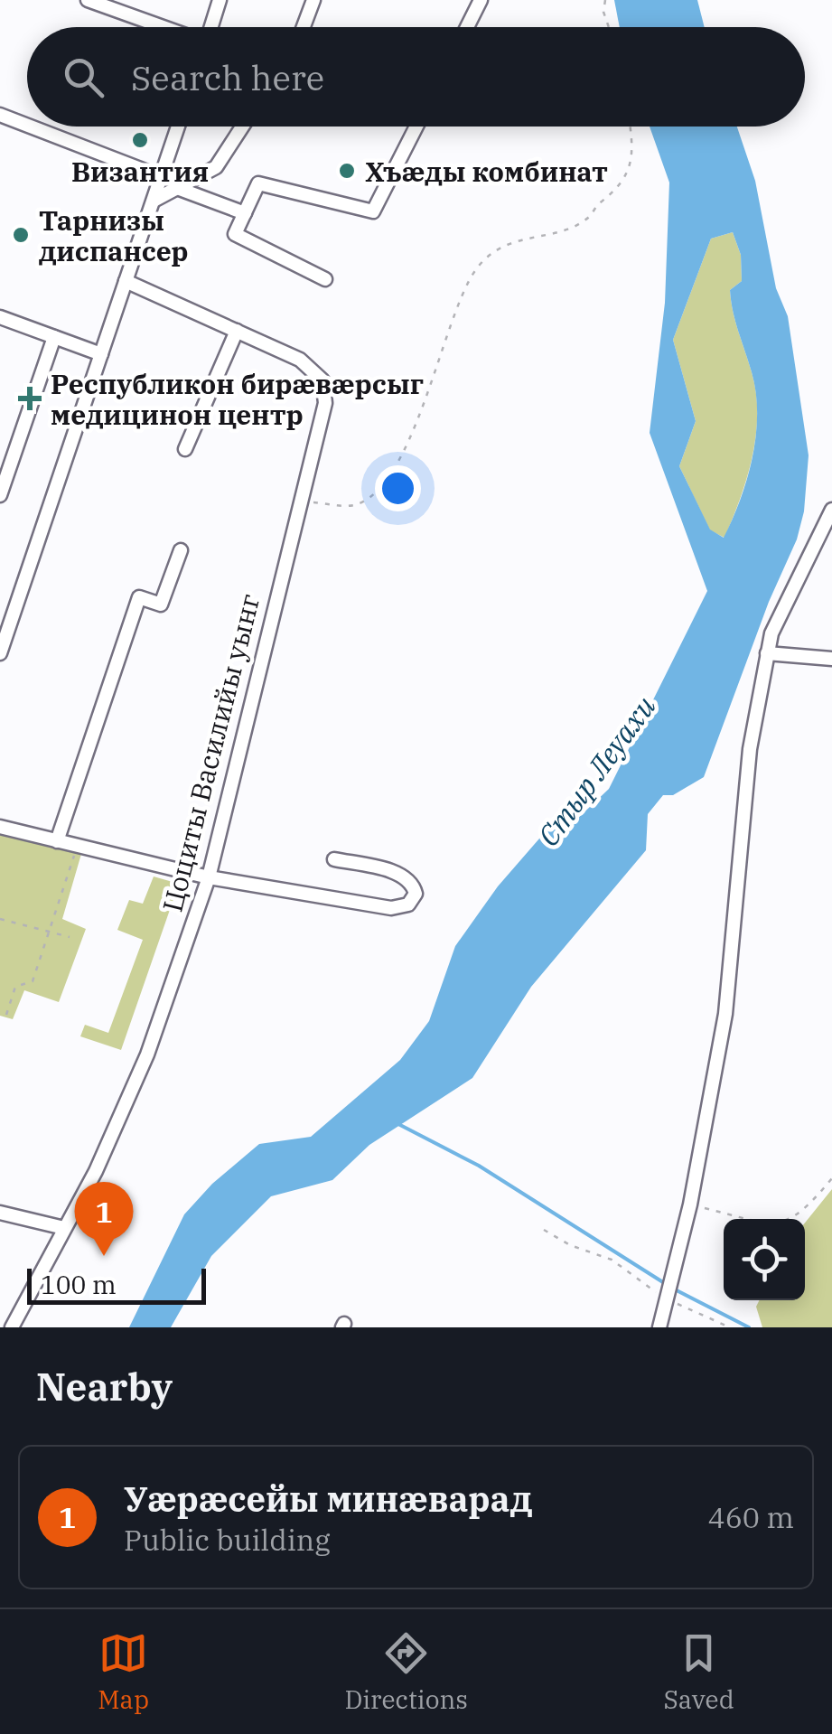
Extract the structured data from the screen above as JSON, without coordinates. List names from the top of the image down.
{
  "streets": {
    "street": ["Цоциты Василийы уынг"]
  },
  "water": ["Стыр Леуахи"],
  "places": {
    "other": ["Византия", "Хъæды комбинат", "Тарнизы диспансер"],
    "health": ["Республикон бирæвæрсыг медицинон центр"]
  },
  "scale_bar": "100 m",
  "page": {
    "search": "Search here",
    "pins": "1",
    "scale": "100 m",
    "heading": "Nearby",
    "list": [
      {
        "mark": "1",
        "name": "Уæрæсейы минæварад",
        "note": "Public building",
        "value": "460 m"
      }
    ],
    "nav": ["Map", "Directions", "Saved"]
  }
}
